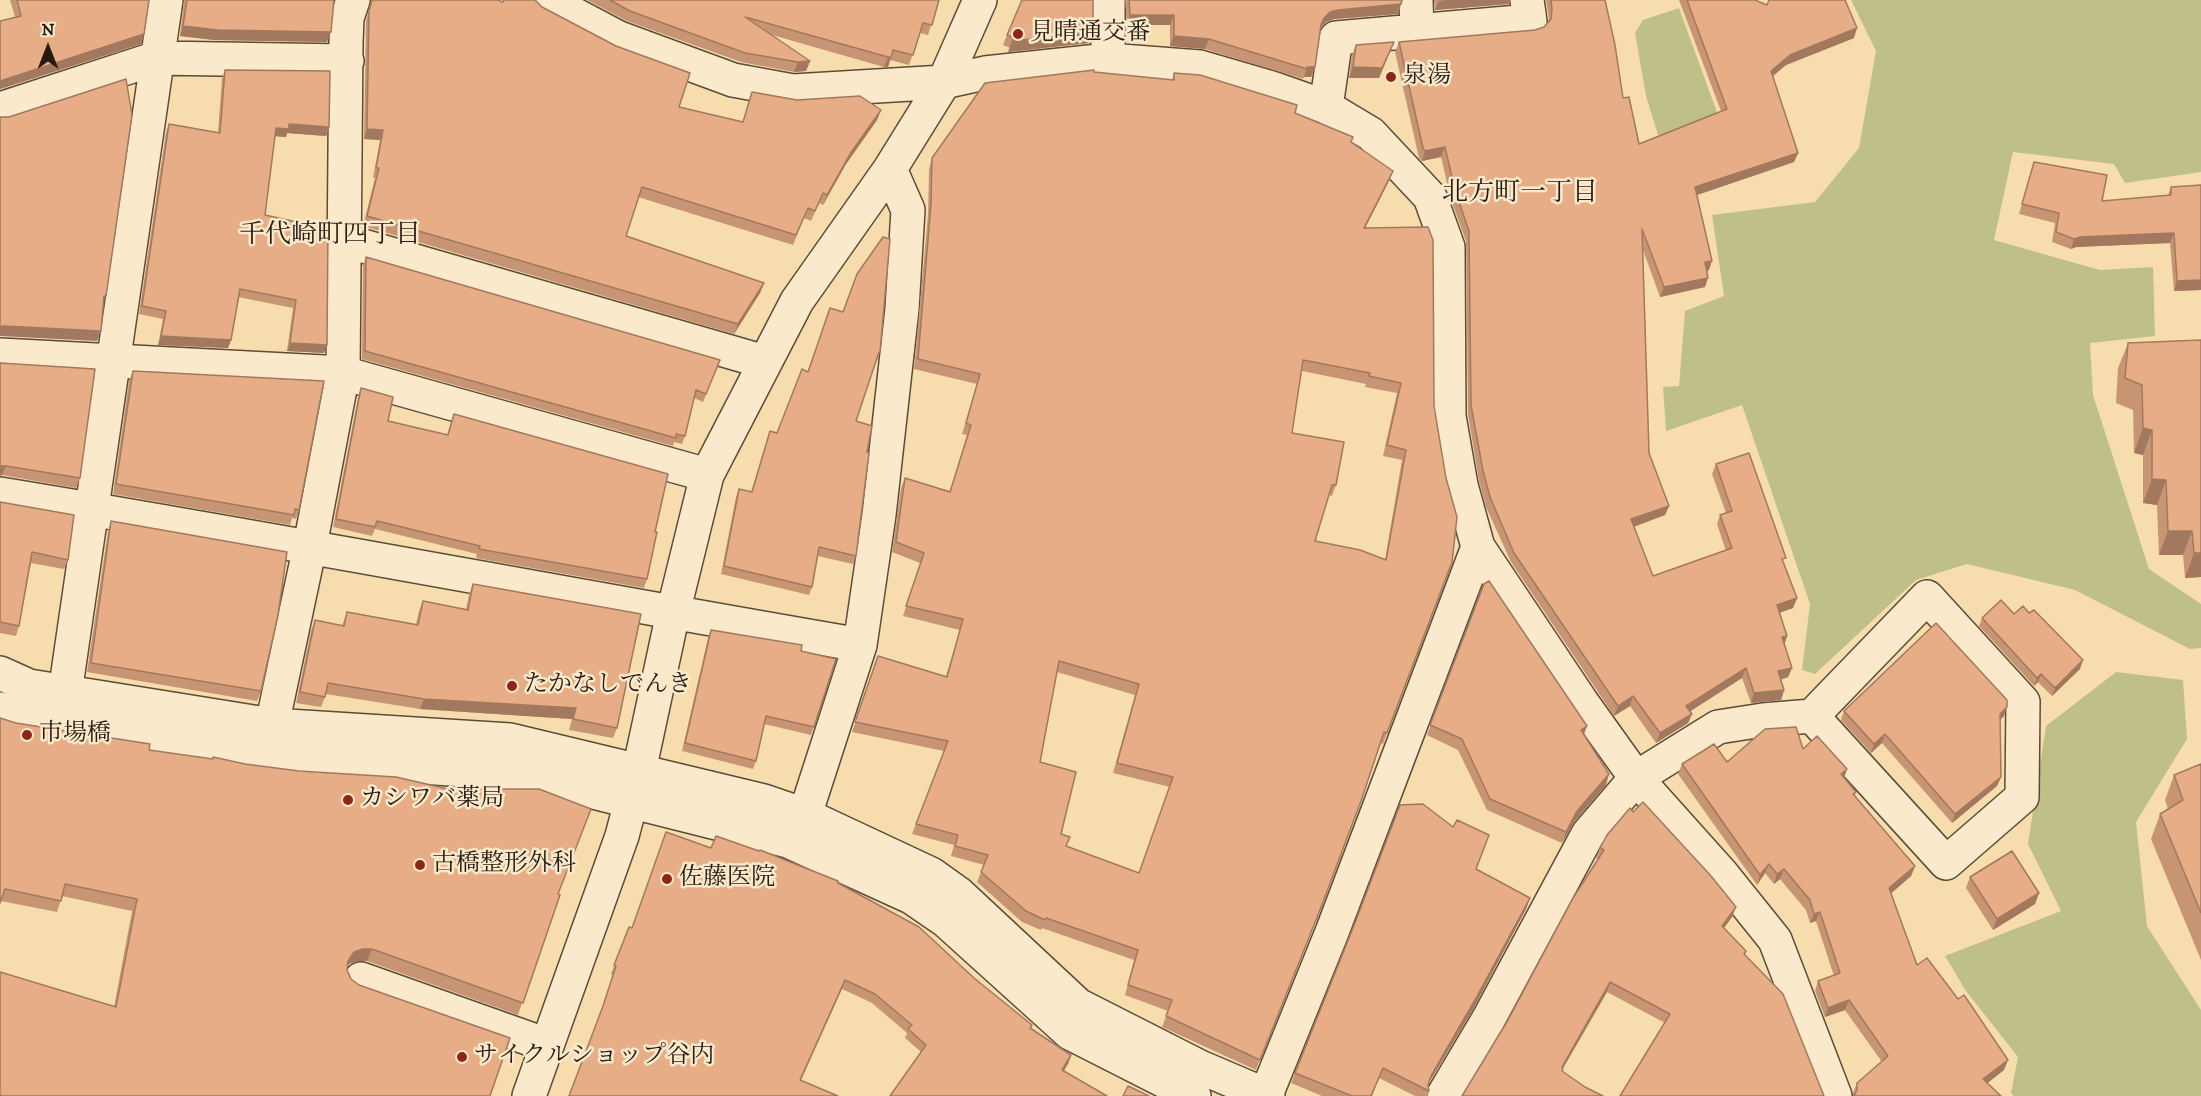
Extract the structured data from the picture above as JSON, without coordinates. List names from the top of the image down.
{
  "districts": ["北方町一丁目", "千代崎町四丁目"],
  "places": [
    "見晴通交番",
    "泉湯",
    "たかなしでんき",
    "市場橋",
    "カシワバ薬局",
    "古橋整形外科",
    "佐藤医院",
    "サイクルショップ谷内"
  ],
  "north": "top"
}
